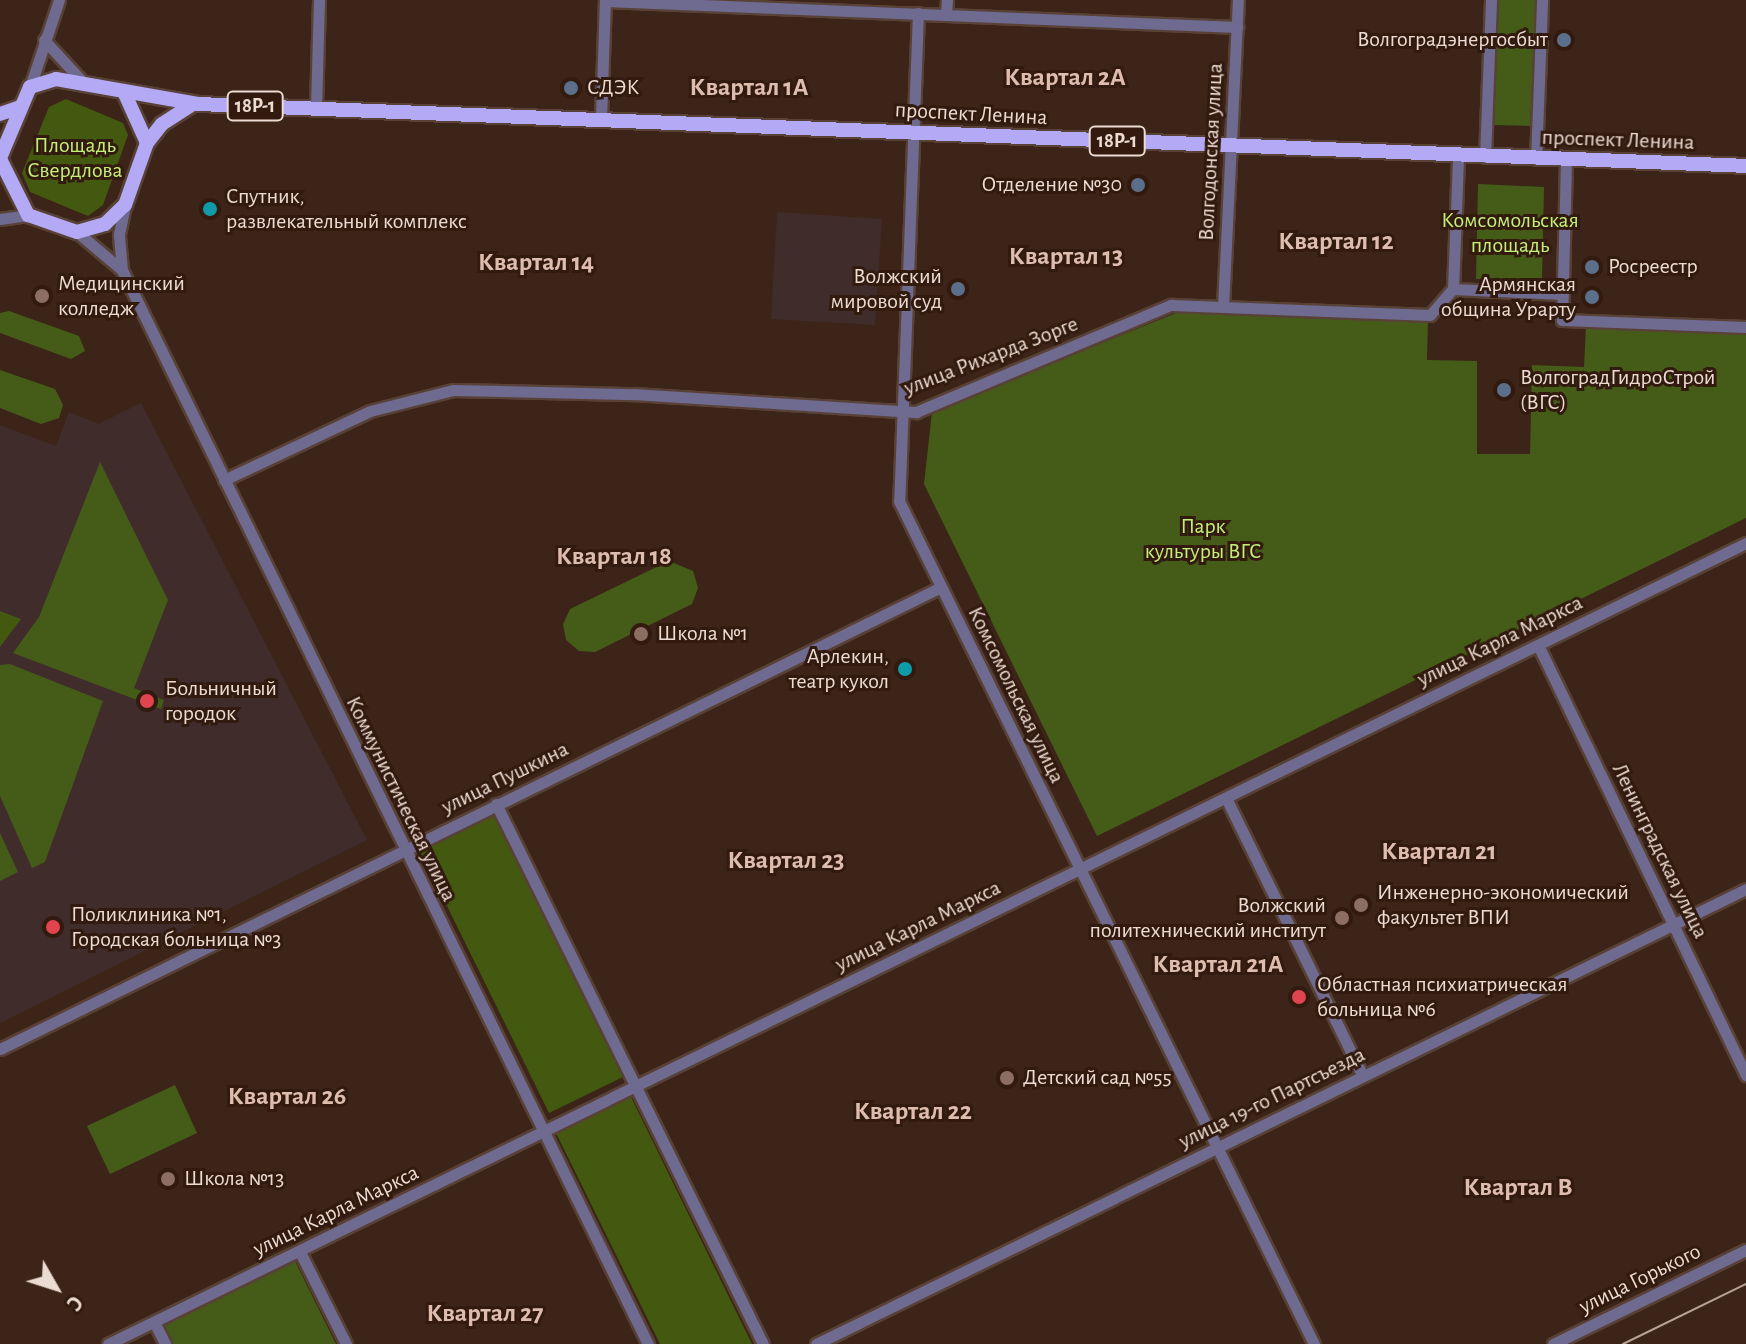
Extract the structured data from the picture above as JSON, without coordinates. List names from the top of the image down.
{
  "streets": {
    "main road": ["18Р-1", "проспект Ленина"],
    "street": [
      "Волгодонская улица",
      "улица Рихарда Зорге",
      "улица Карла Маркса",
      "Комсомольская улица",
      "улица Пушкина",
      "Коммунистическая улица",
      "Ленинградская улица",
      "улица 19-го Партсъезда",
      "улица Горького"
    ]
  },
  "crossings": [
    ["18Р-1", "проспект Ленина"],
    ["18Р-1", "Коммунистическая улица"],
    ["проспект Ленина", "Волгодонская улица"],
    ["проспект Ленина", "Комсомольская улица"],
    ["проспект Ленина", "Коммунистическая улица"],
    ["Волгодонская улица", "улица Рихарда Зорге"],
    ["улица Рихарда Зорге", "Комсомольская улица"],
    ["улица Рихарда Зорге", "Коммунистическая улица"],
    ["улица Карла Маркса", "Комсомольская улица"],
    ["улица Карла Маркса", "Коммунистическая улица"],
    ["улица Карла Маркса", "Ленинградская улица"],
    ["Комсомольская улица", "улица Пушкина"],
    ["Комсомольская улица", "улица 19-го Партсъезда"],
    ["улица Пушкина", "Коммунистическая улица"],
    ["Ленинградская улица", "улица 19-го Партсъезда"]
  ],
  "districts": [
    "Квартал 2А",
    "Квартал 1А",
    "Квартал 12",
    "Квартал 13",
    "Квартал 14",
    "Квартал 18",
    "Квартал 21",
    "Квартал 23",
    "Квартал 21А",
    "Квартал 26",
    "Квартал 22",
    "Квартал В",
    "Квартал 27"
  ],
  "parks": ["Площадь Свердлова", "Комсомольская площадь", "Парк культуры ВГС"],
  "places": [
    "Волгоградэнергосбыт",
    "СДЭК",
    "Отделение №30",
    "Спутник, развлекательный комплекс",
    "Росреестр",
    "Волжский мировой суд",
    "Медицинский колледж",
    "Армянская община Урарту",
    "ВолгоградГидроСтрой (ВГС)",
    "Школа №1",
    "Арлекин, театр кукол",
    "Больничный городок",
    "Инженерно-экономический факультет ВПИ",
    "Волжский политехнический институт",
    "Поликлиника №1, Городская больница №3",
    "Областная психиатрическая больница №6",
    "Детский сад №55",
    "Школа №13"
  ],
  "north": "bottom right"
}
